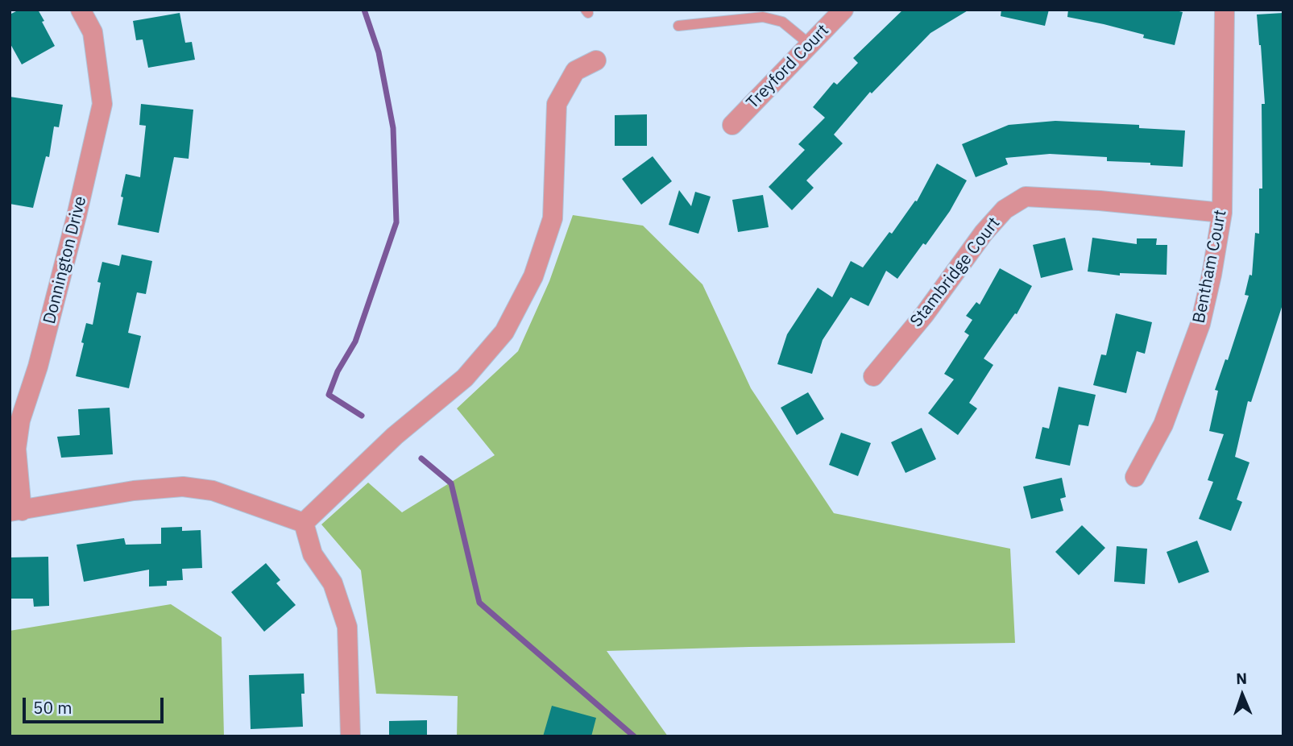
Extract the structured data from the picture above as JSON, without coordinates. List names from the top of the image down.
{
  "streets": {
    "street": [
      "Treyford Court",
      "Donnington Drive",
      "Bentham Court",
      "Stambridge Court"
    ]
  },
  "crossings": [
    ["Bentham Court", "Stambridge Court"]
  ],
  "scale_bar": "50 m",
  "north": "top"
}
